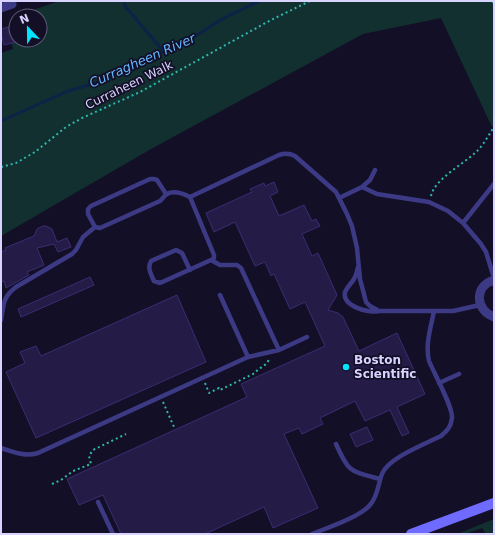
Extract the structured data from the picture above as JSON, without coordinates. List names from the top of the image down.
{
  "streets": {
    "path": ["Curraheen Walk"]
  },
  "water": ["Curragheen River"],
  "places": ["Boston Scientific"],
  "north": "top"
}
